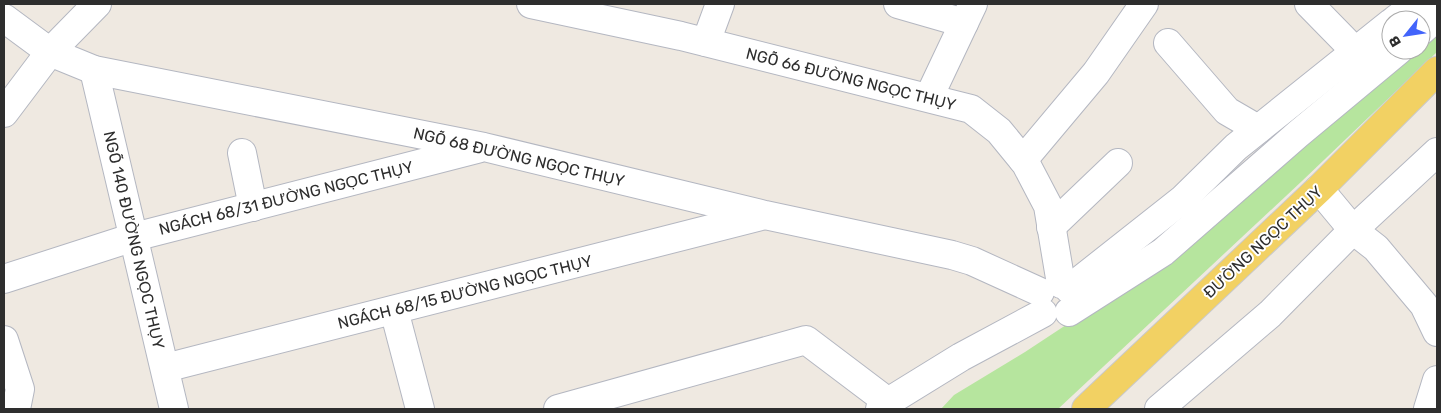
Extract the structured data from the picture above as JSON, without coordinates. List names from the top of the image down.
{
  "streets": {
    "main road": ["ĐƯỜNG NGỌC THỤY"],
    "street": [
      "NGÕ 66 ĐƯỜNG NGỌC THỤY",
      "NGÕ 68 ĐƯỜNG NGỌC THỤY",
      "NGÁCH 68/31 ĐƯỜNG NGỌC THỤY",
      "NGÕ 140 ĐƯỜNG NGỌC THỤY",
      "NGÁCH 68/15 ĐƯỜNG NGỌC THỤY"
    ]
  },
  "crossings": [
    ["NGÕ 66 ĐƯỜNG NGỌC THỤY", "NGÕ 68 ĐƯỜNG NGỌC THỤY"],
    ["NGÕ 68 ĐƯỜNG NGỌC THỤY", "NGÁCH 68/31 ĐƯỜNG NGỌC THỤY"],
    ["NGÕ 68 ĐƯỜNG NGỌC THỤY", "NGÕ 140 ĐƯỜNG NGỌC THỤY"],
    ["NGÕ 68 ĐƯỜNG NGỌC THỤY", "NGÁCH 68/15 ĐƯỜNG NGỌC THỤY"],
    ["NGÁCH 68/31 ĐƯỜNG NGỌC THỤY", "NGÕ 140 ĐƯỜNG NGỌC THỤY"],
    ["NGÕ 140 ĐƯỜNG NGỌC THỤY", "NGÁCH 68/15 ĐƯỜNG NGỌC THỤY"]
  ],
  "north": "bottom left"
}
